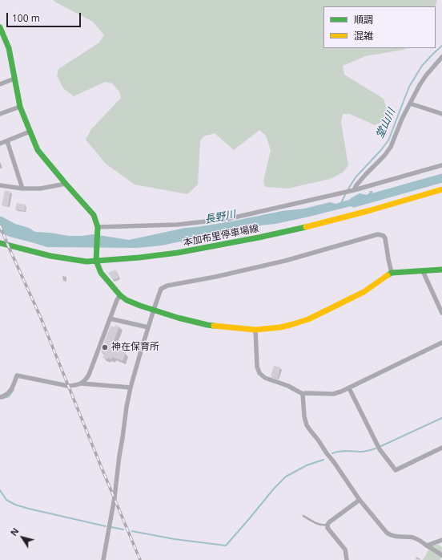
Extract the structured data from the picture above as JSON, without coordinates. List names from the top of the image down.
{
  "streets": {
    "street": ["本加布里停車場線"]
  },
  "water": ["堂山川", "長野川"],
  "places": ["神在保育所"],
  "legend": ["順調", "混雑"],
  "scale_bar": "100 m",
  "north": "top left"
}
